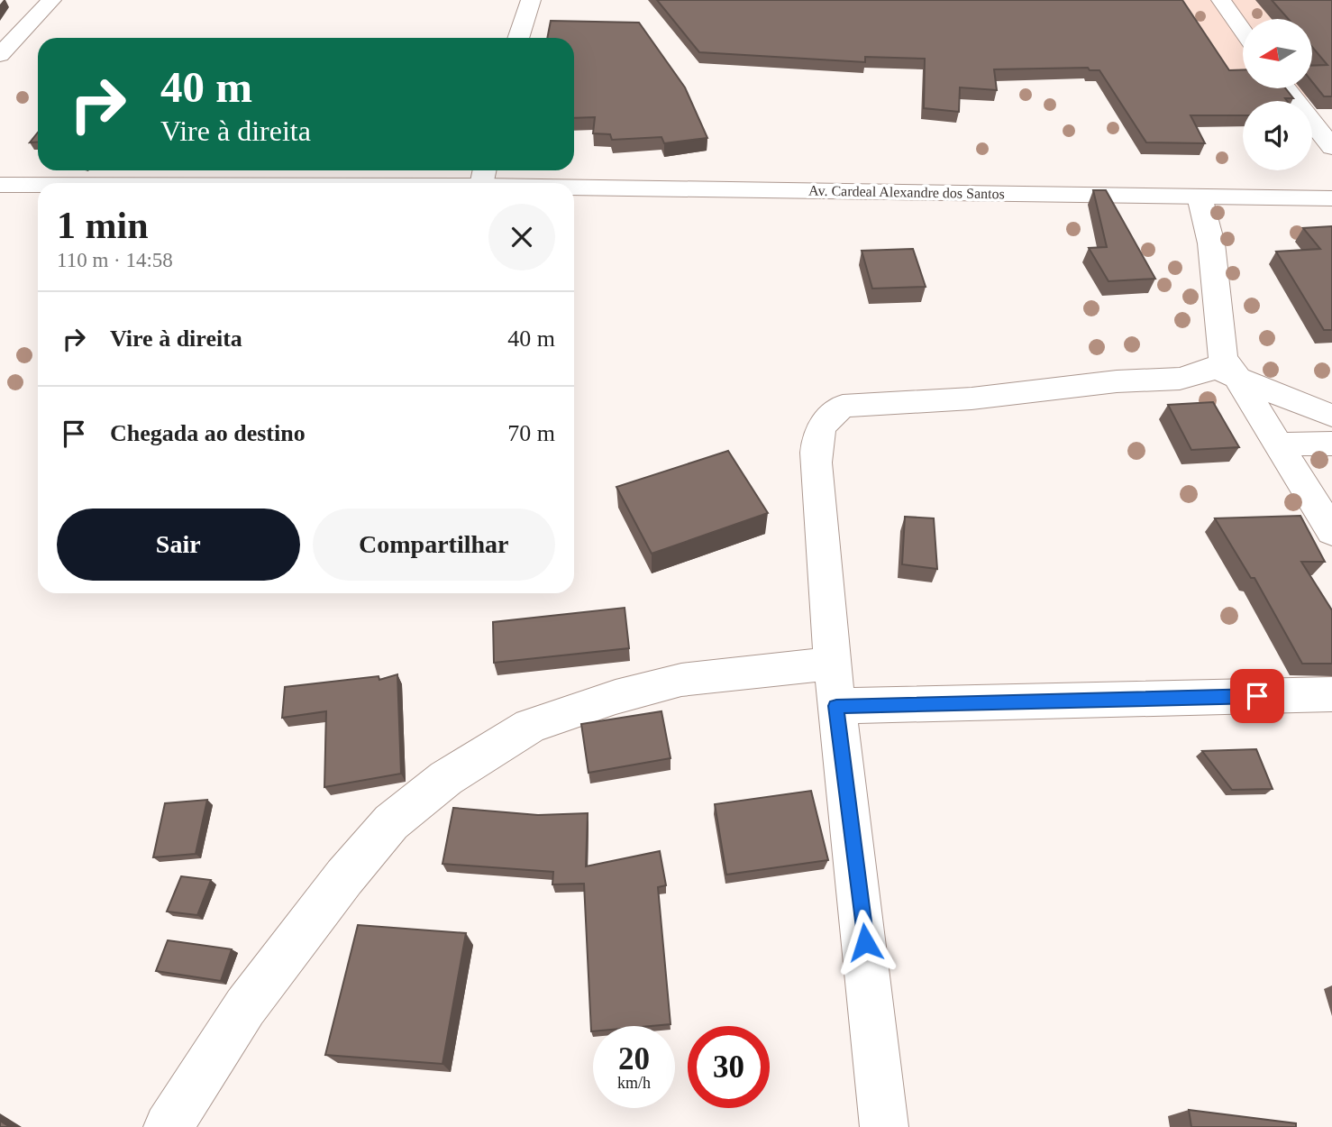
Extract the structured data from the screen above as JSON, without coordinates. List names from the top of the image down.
{
  "streets": {
    "street": ["Av. Cardeal Alexandre dos Santos"]
  },
  "north": "left",
  "page": {
    "turn": ["40 m", "Vire à direita"],
    "heading": ["1 min", "110 m · 14:58"],
    "list": [
      {
        "name": "Vire à direita",
        "value": "40 m"
      },
      {
        "name": "Chegada ao destino",
        "value": "70 m"
      }
    ],
    "buttons": ["Sair", "Compartilhar"],
    "speed": "20 km/h",
    "limit": "30"
  }
}
